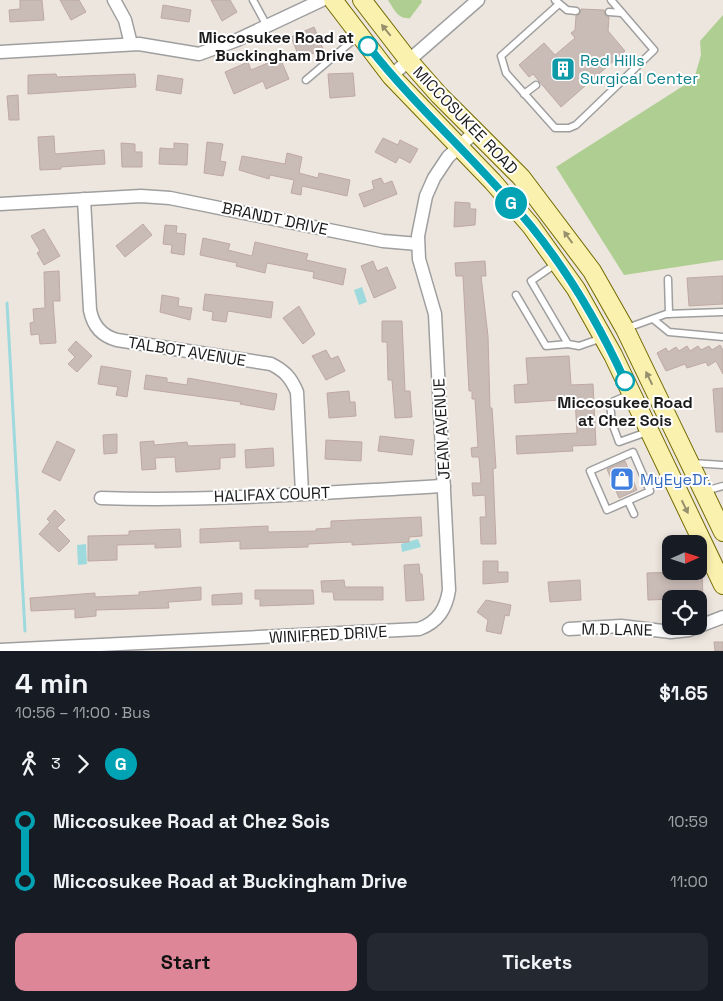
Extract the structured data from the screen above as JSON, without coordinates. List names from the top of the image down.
{
  "streets": {
    "street": [
      "MICCOSUKEE ROAD",
      "BRANDT DRIVE",
      "TALBOT AVENUE",
      "JEAN AVENUE",
      "HALIFAX COURT",
      "M D LANE",
      "WINIFRED DRIVE"
    ]
  },
  "crossings": [
    ["BRANDT DRIVE", "TALBOT AVENUE"],
    ["BRANDT DRIVE", "JEAN AVENUE"],
    ["TALBOT AVENUE", "HALIFAX COURT"],
    ["JEAN AVENUE", "HALIFAX COURT"],
    ["JEAN AVENUE", "WINIFRED DRIVE"]
  ],
  "places": {
    "other": ["Miccosukee Road at Buckingham Drive", "Miccosukee Road at Chez Sois"],
    "building": ["Red Hills Surgical Center"],
    "shop": ["MyEyeDr."]
  },
  "lines": ["bus line G"],
  "north": "right",
  "page": {
    "on_map": "G",
    "heading": ["4 min", "10:56 – 11:00 · Bus", "$1.65"],
    "legs": ["3", "G"],
    "list": [
      {
        "name": "Miccosukee Road at Chez Sois",
        "value": "10:59"
      },
      {
        "name": "Miccosukee Road at Buckingham Drive",
        "value": "11:00"
      }
    ],
    "buttons": ["Start", "Tickets"]
  }
}
